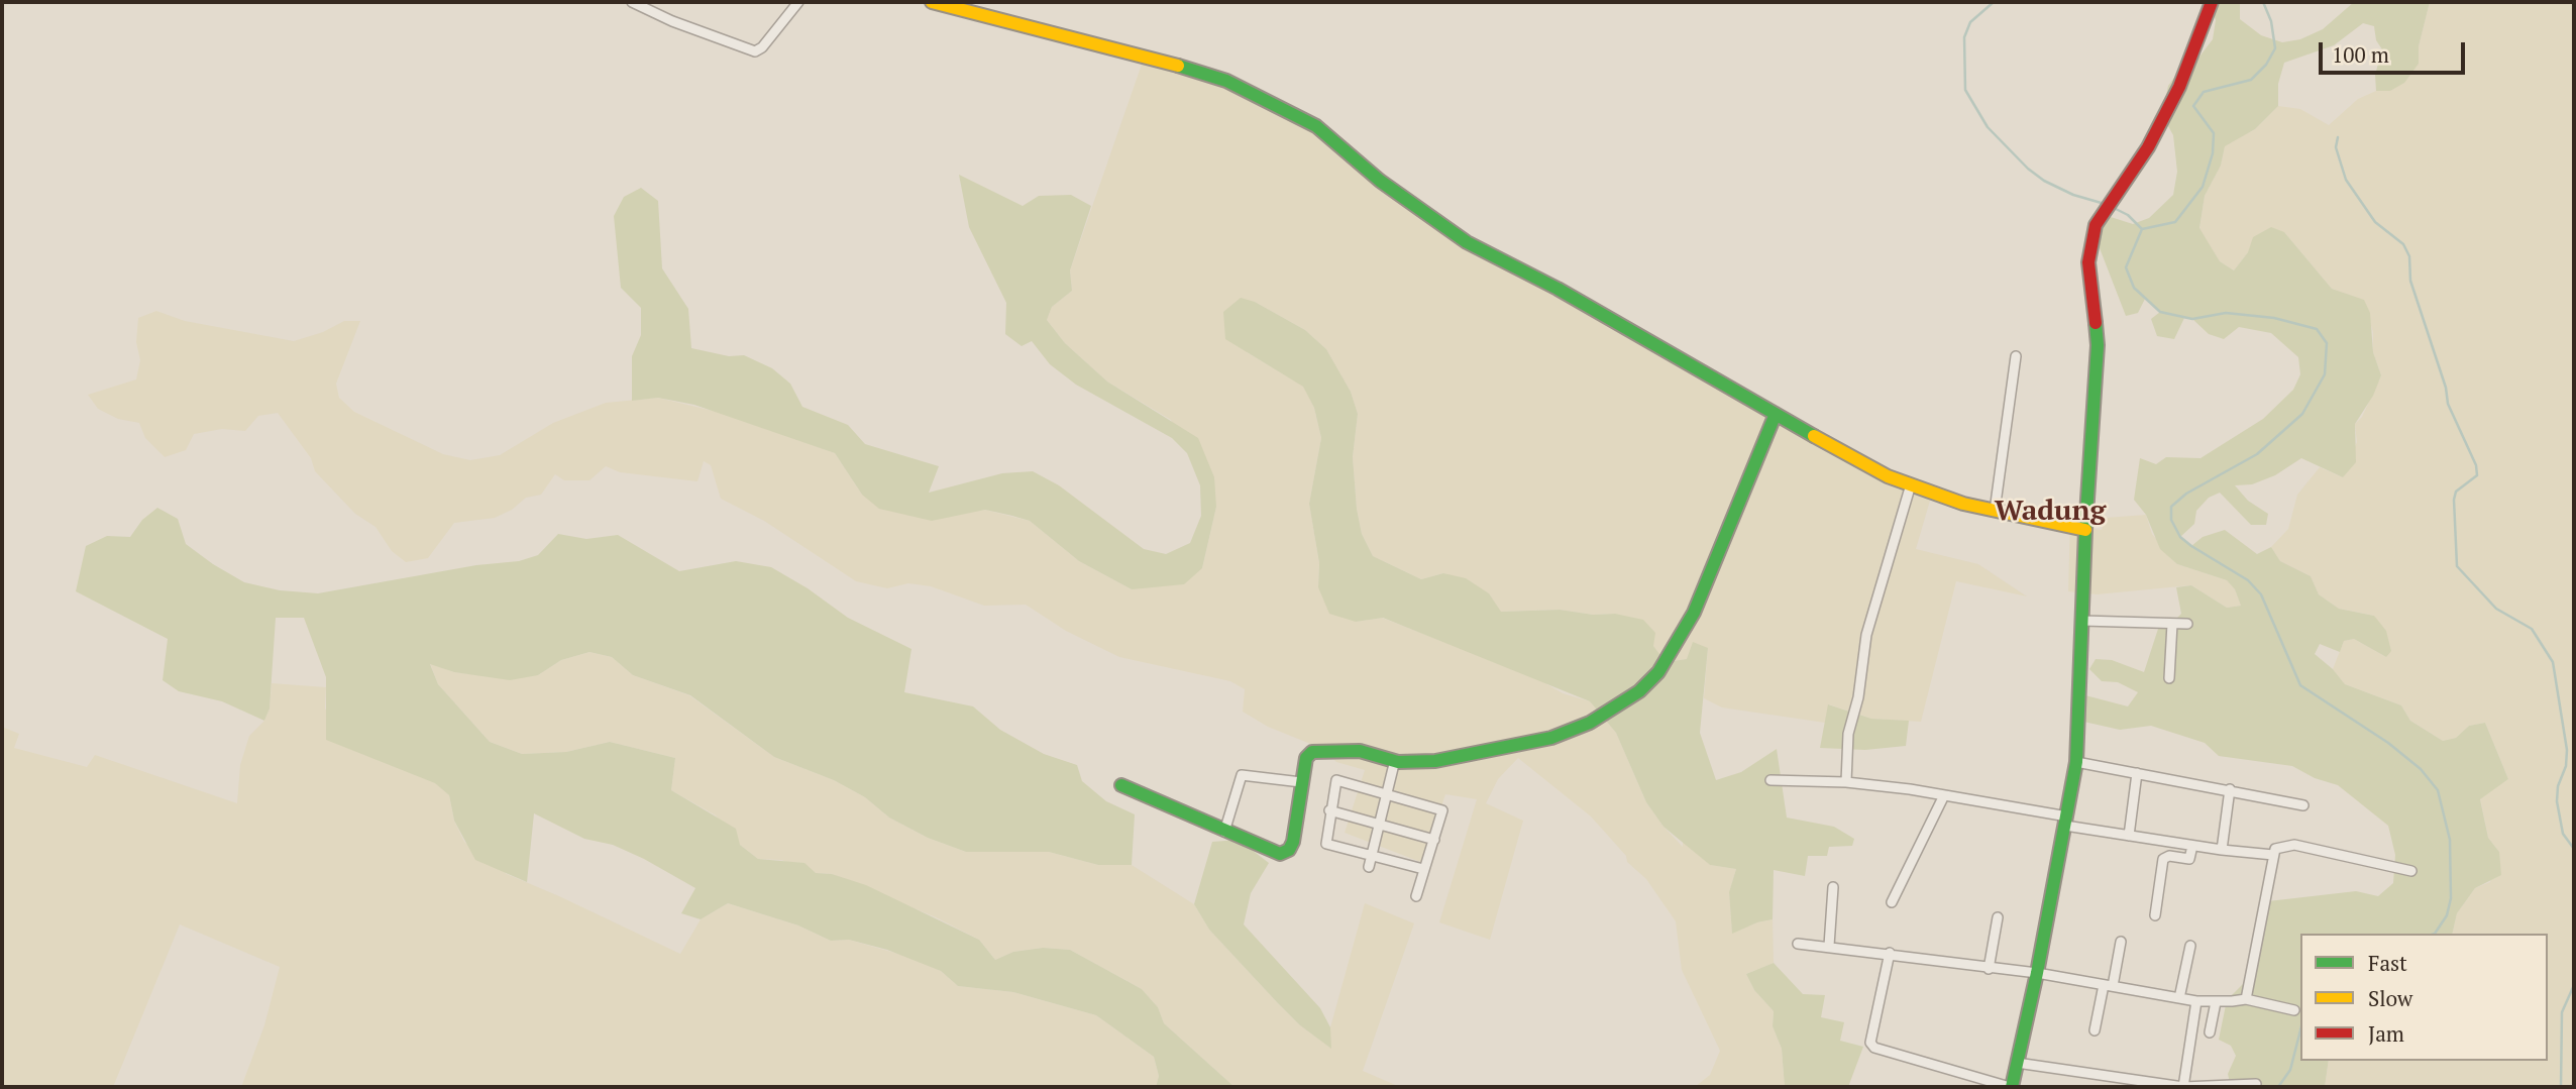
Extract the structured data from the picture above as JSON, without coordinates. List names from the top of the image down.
{
  "districts": ["Wadung"],
  "legend": ["Fast", "Slow", "Jam"],
  "scale_bar": "100 m"
}
